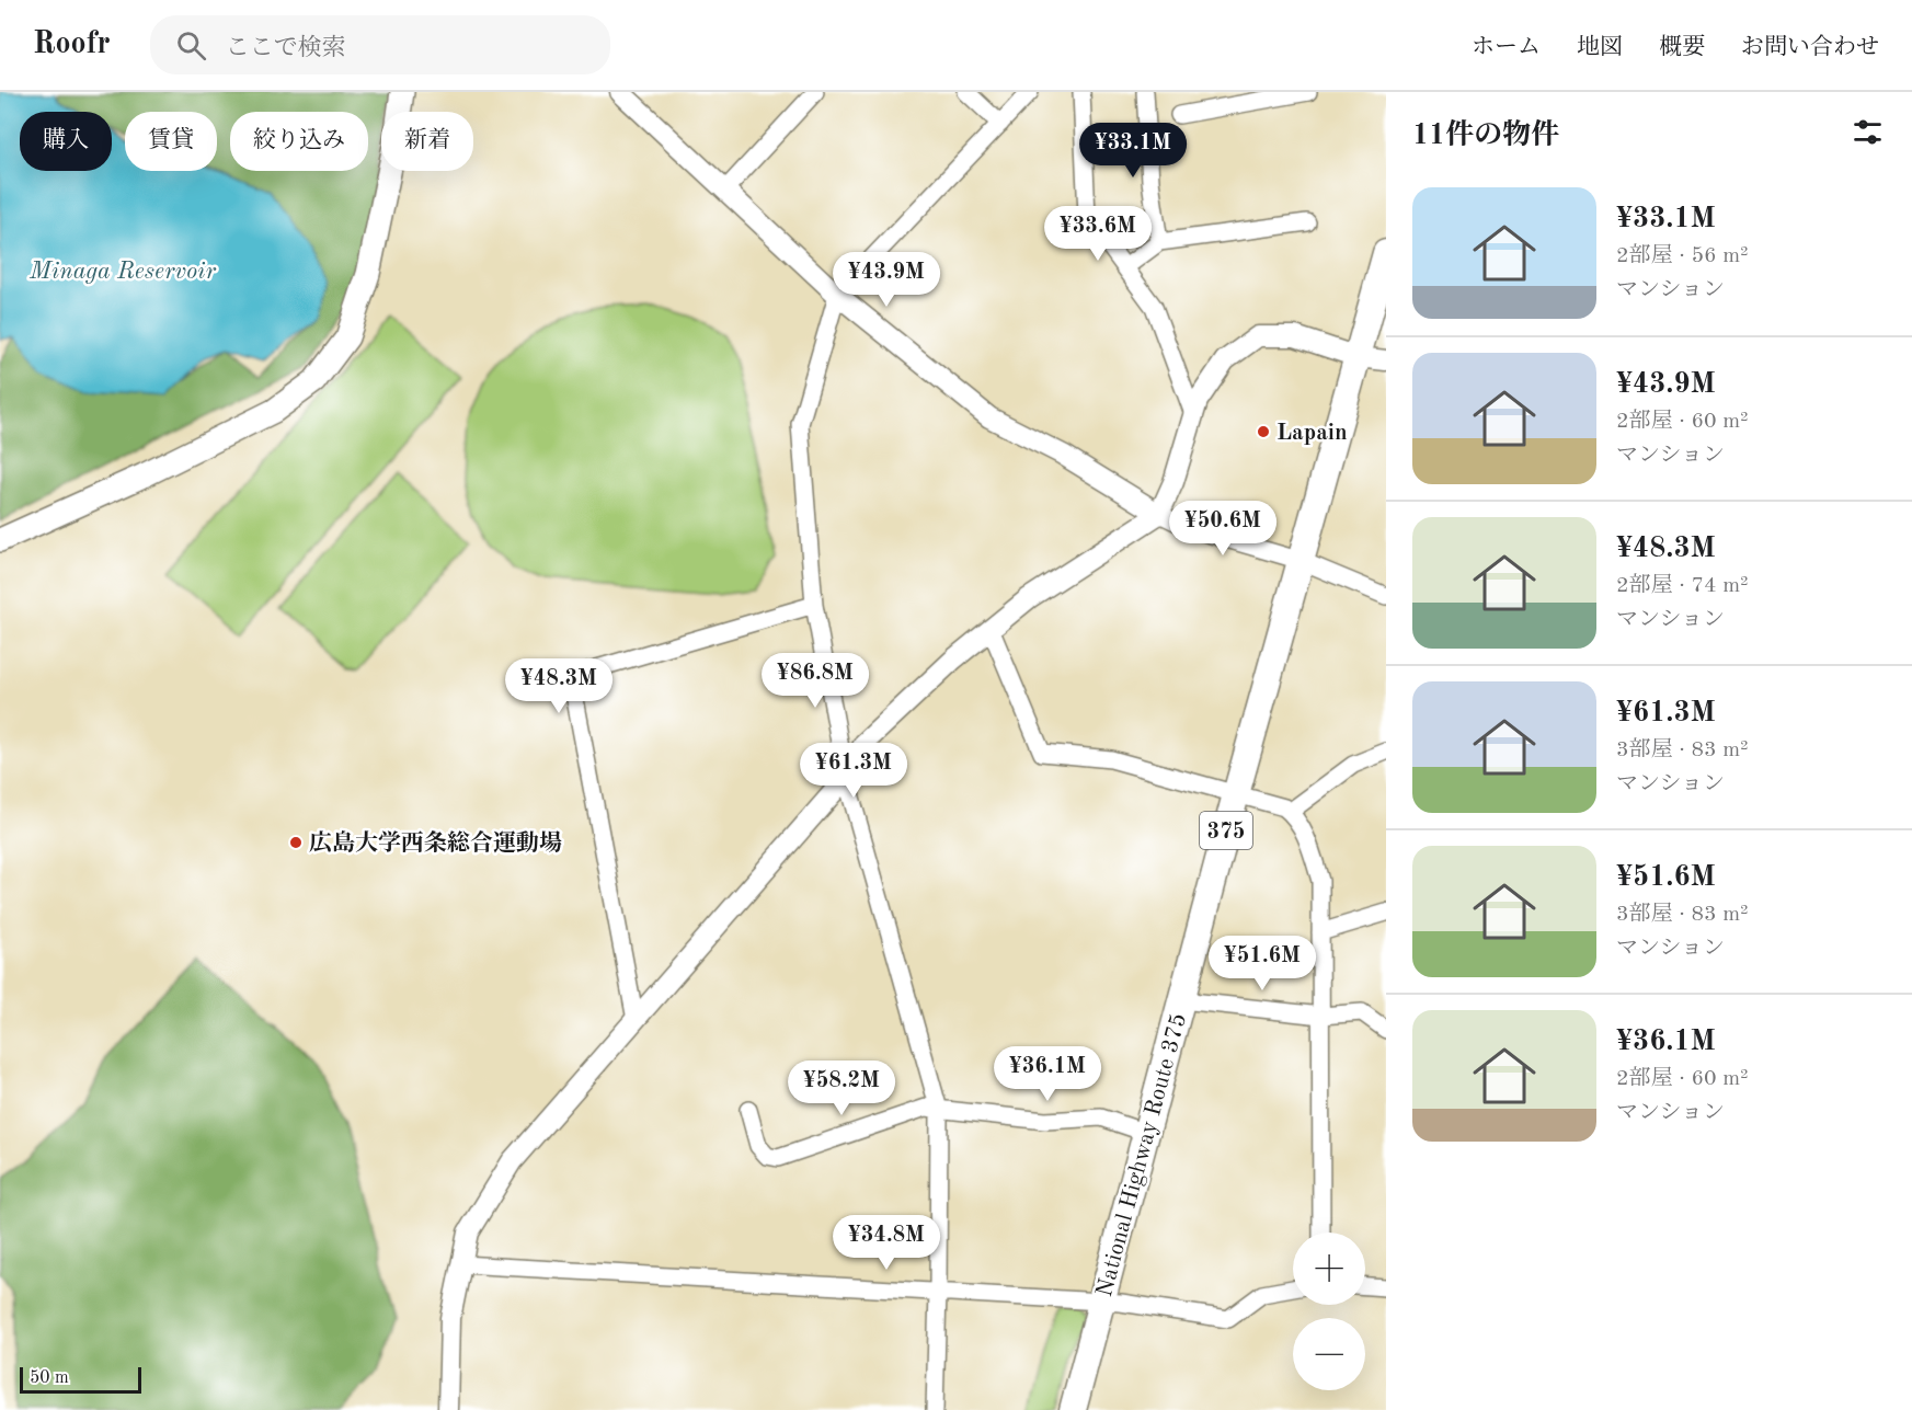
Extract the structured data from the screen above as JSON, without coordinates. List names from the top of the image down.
{
  "streets": {
    "highway": ["375", "National Highway Route 375"]
  },
  "water": ["Minaga Reservoir"],
  "places": ["Lapain", "広島大学西条総合運動場"],
  "scale_bar": "50 m",
  "page": {
    "header": "Roofr",
    "search": "ここで検索",
    "nav": [
      "ホーム",
      "地図",
      "概要",
      "お問い合わせ"
    ],
    "heading": "11件の物件",
    "chip": [
      "購入",
      "賃貸",
      "絞り込み",
      "新着"
    ],
    "price": [
      "¥33.1M",
      "¥33.6M",
      "¥43.9M",
      "¥50.6M",
      "¥86.8M",
      "¥48.3M",
      "¥61.3M",
      "¥51.6M",
      "¥36.1M",
      "¥58.2M",
      "¥34.8M"
    ],
    "list": [
      {
        "name": "¥33.1M",
        "note": "2部屋 · 56 m² · マンション"
      },
      {
        "name": "¥43.9M",
        "note": "2部屋 · 60 m² · マンション"
      },
      {
        "name": "¥48.3M",
        "note": "2部屋 · 74 m² · マンション"
      },
      {
        "name": "¥61.3M",
        "note": "3部屋 · 83 m² · マンション"
      },
      {
        "name": "¥51.6M",
        "note": "3部屋 · 83 m² · マンション"
      },
      {
        "name": "¥36.1M",
        "note": "2部屋 · 60 m² · マンション"
      }
    ],
    "map_buttons": ["+", "−"],
    "scale": "50 m"
  }
}
